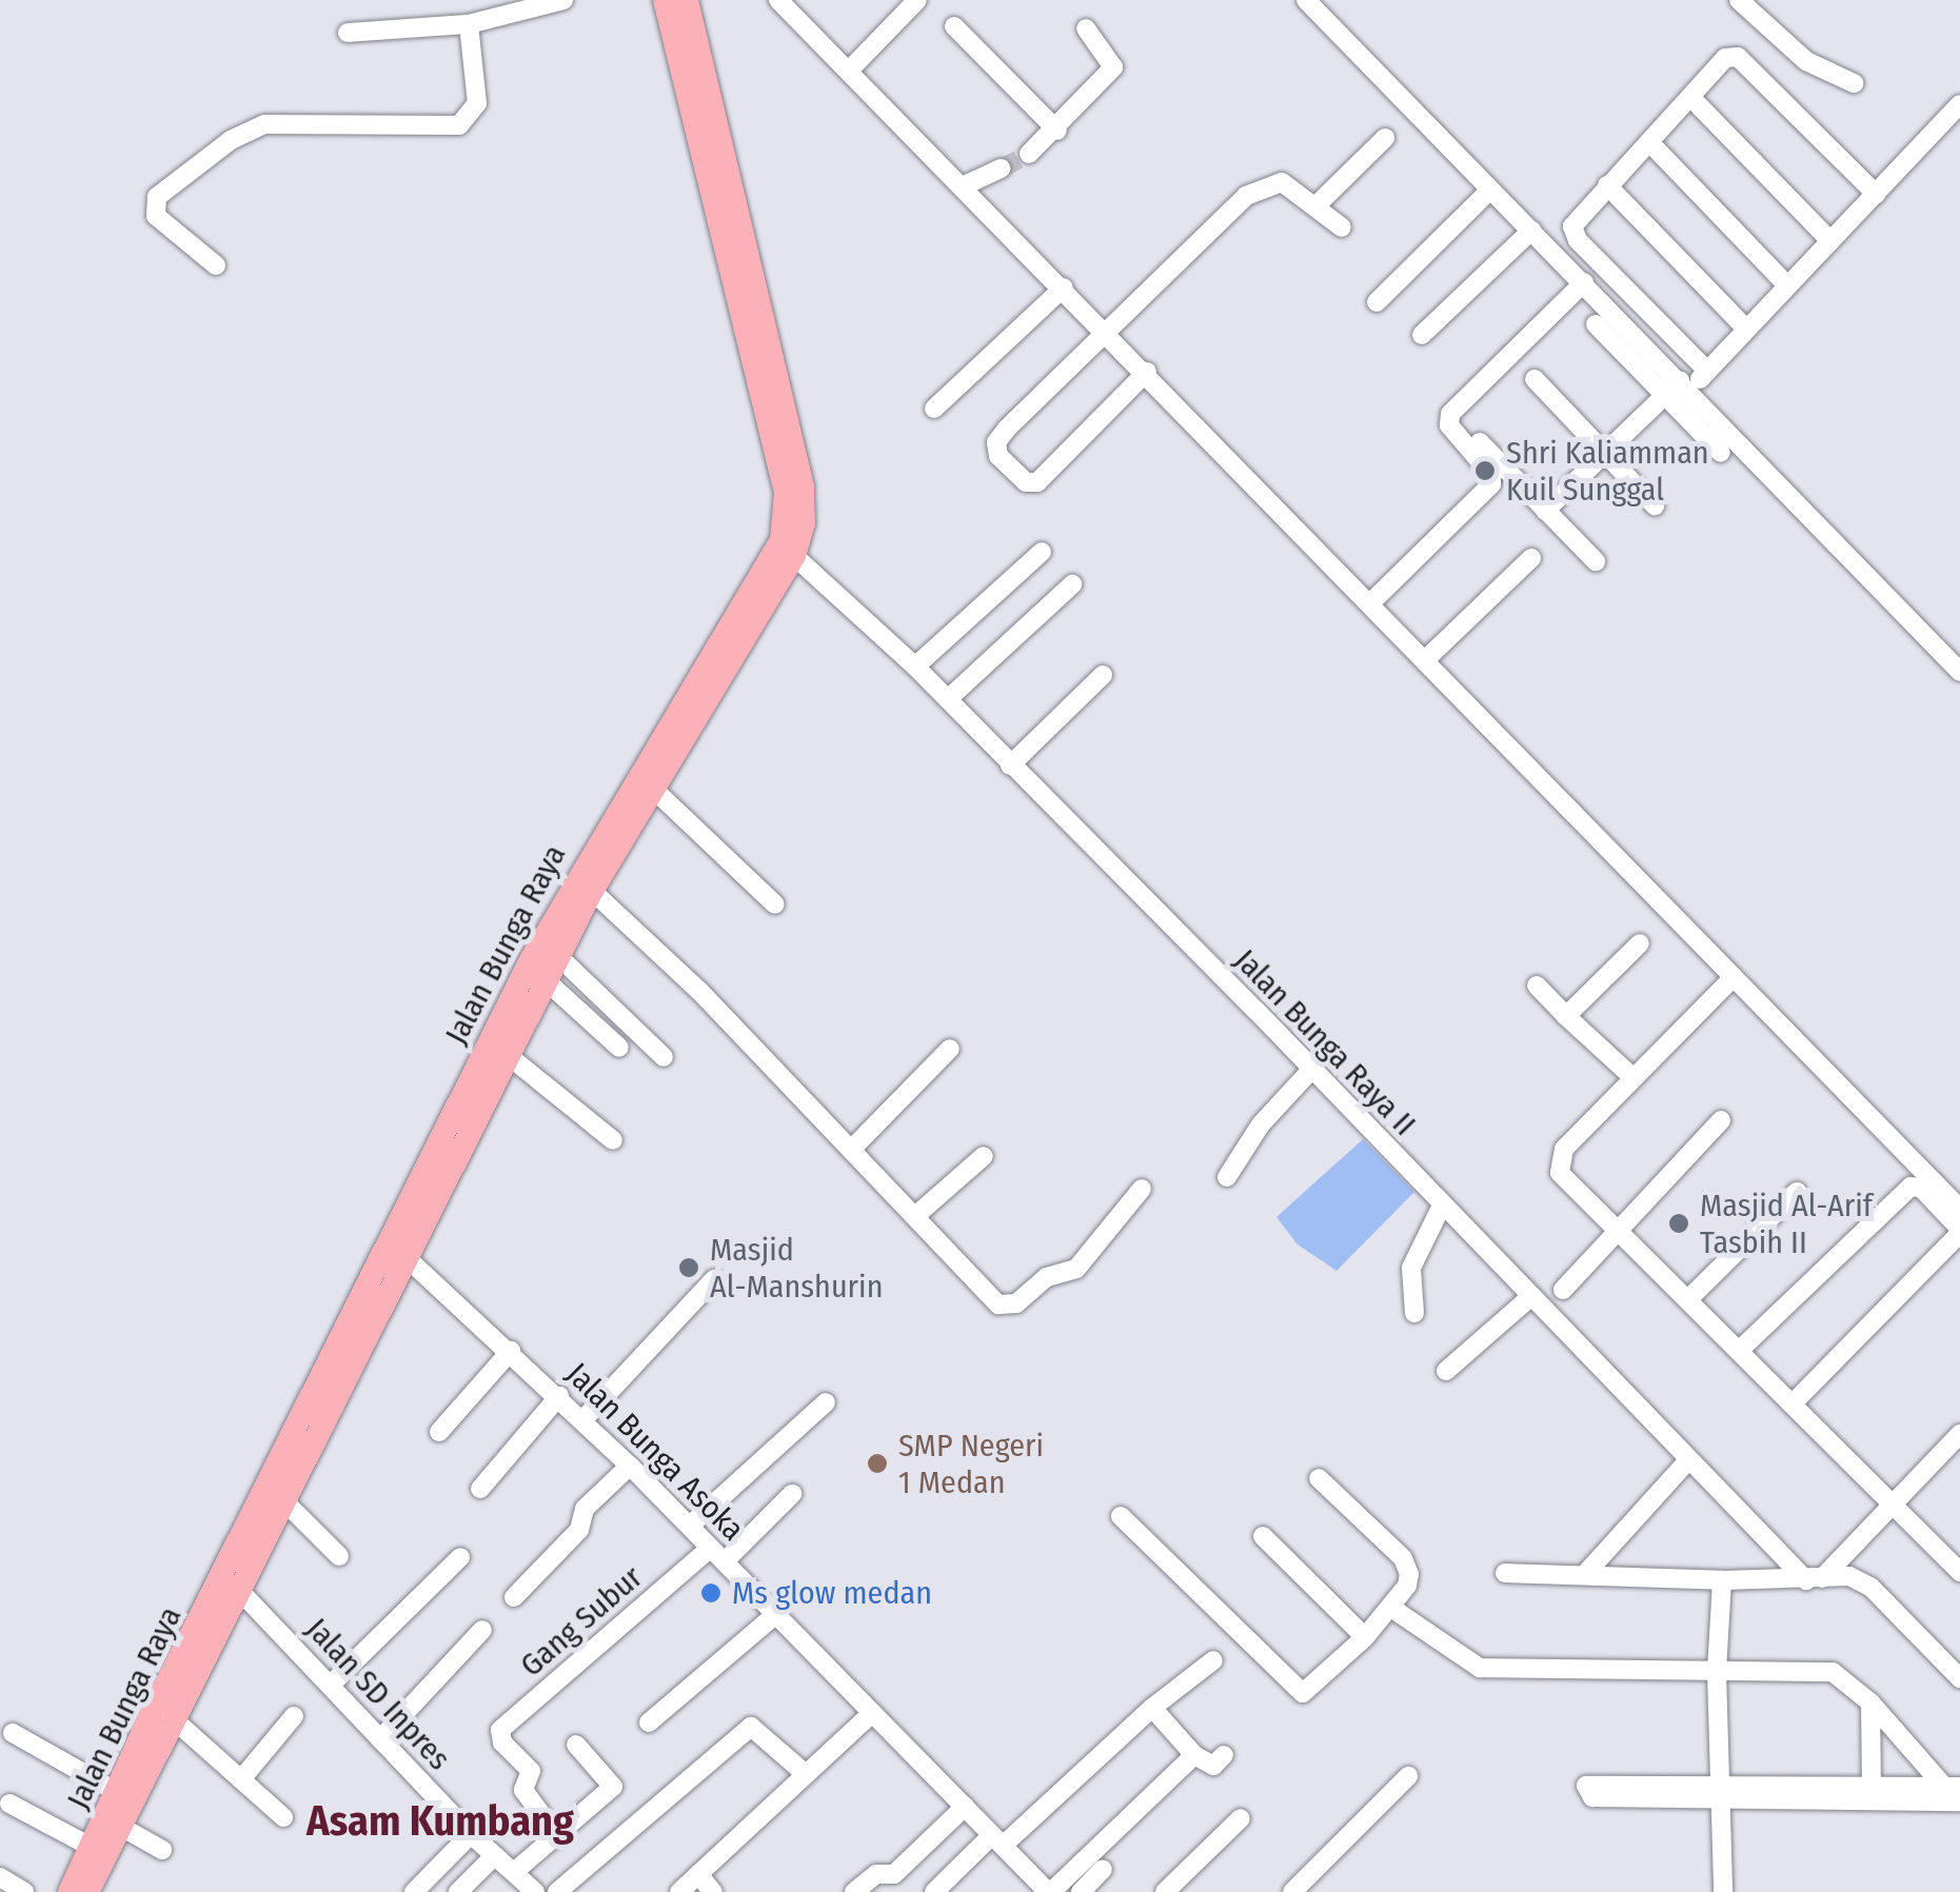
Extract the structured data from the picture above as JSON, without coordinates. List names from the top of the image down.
{
  "streets": {
    "main road": ["Jalan Bunga Raya"],
    "street": [
      "Jalan Bunga Raya II",
      "Jalan Bunga Asoka",
      "Gang Subur",
      "Jalan SD Inpres"
    ]
  },
  "crossings": [
    ["Jalan Bunga Raya", "Jalan Bunga Raya II"],
    ["Jalan Bunga Raya", "Jalan Bunga Asoka"],
    ["Jalan Bunga Raya", "Jalan SD Inpres"],
    ["Jalan Bunga Asoka", "Gang Subur"]
  ],
  "districts": ["Asam Kumbang"],
  "places": [
    "Shri Kaliamman Kuil Sunggal",
    "Masjid Al-Arif Tasbih II",
    "Masjid Al-Manshurin",
    "SMP Negeri 1 Medan",
    "Ms glow medan"
  ]
}
